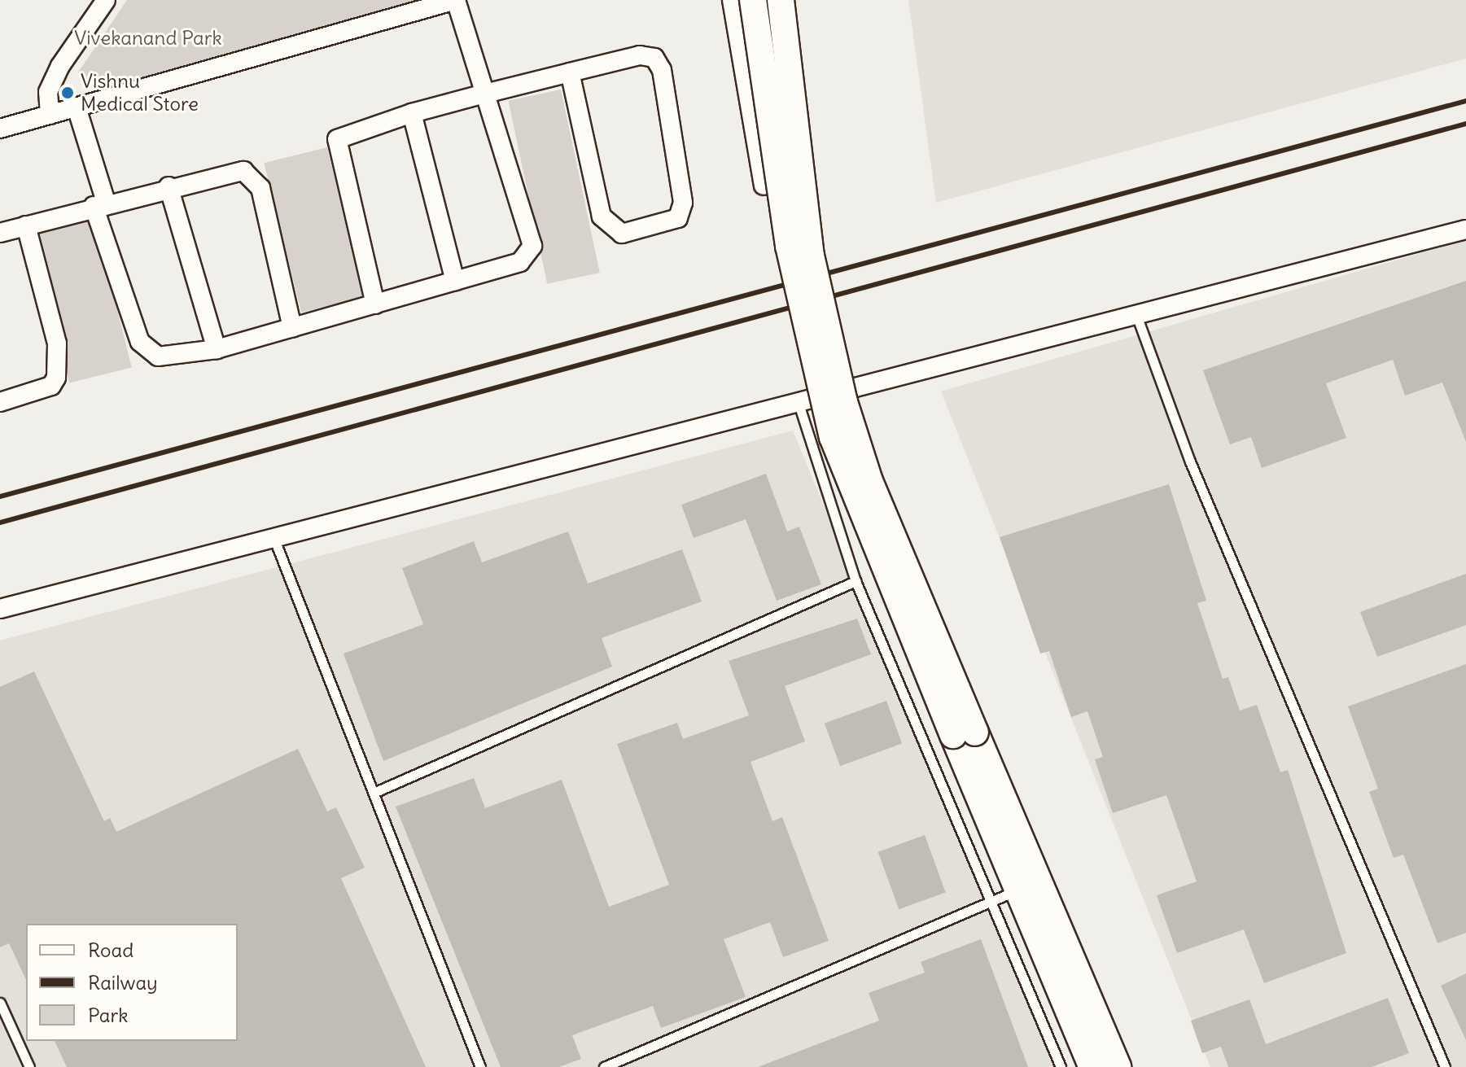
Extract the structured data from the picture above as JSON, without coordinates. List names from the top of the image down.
{
  "parks": ["Vivekanand Park"],
  "places": ["Vishnu Medical Store"],
  "legend": ["Road", "Railway", "Park"]
}
